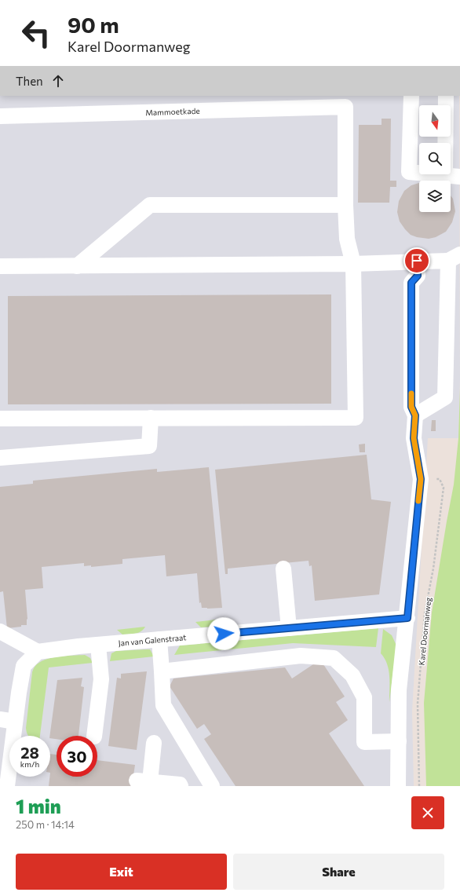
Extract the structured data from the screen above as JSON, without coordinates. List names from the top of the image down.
{
  "streets": {
    "street": ["Mammoetkade", "Jan van Galenstraat"],
    "path": ["Karel Doormanweg"]
  },
  "north": "bottom",
  "page": {
    "turn": ["90 m", "Karel Doormanweg"],
    "then": "Then",
    "speed": "28 km/h",
    "limit": "30",
    "heading": ["1 min", "250 m · 14:14"],
    "buttons": ["Exit", "Share"]
  }
}
